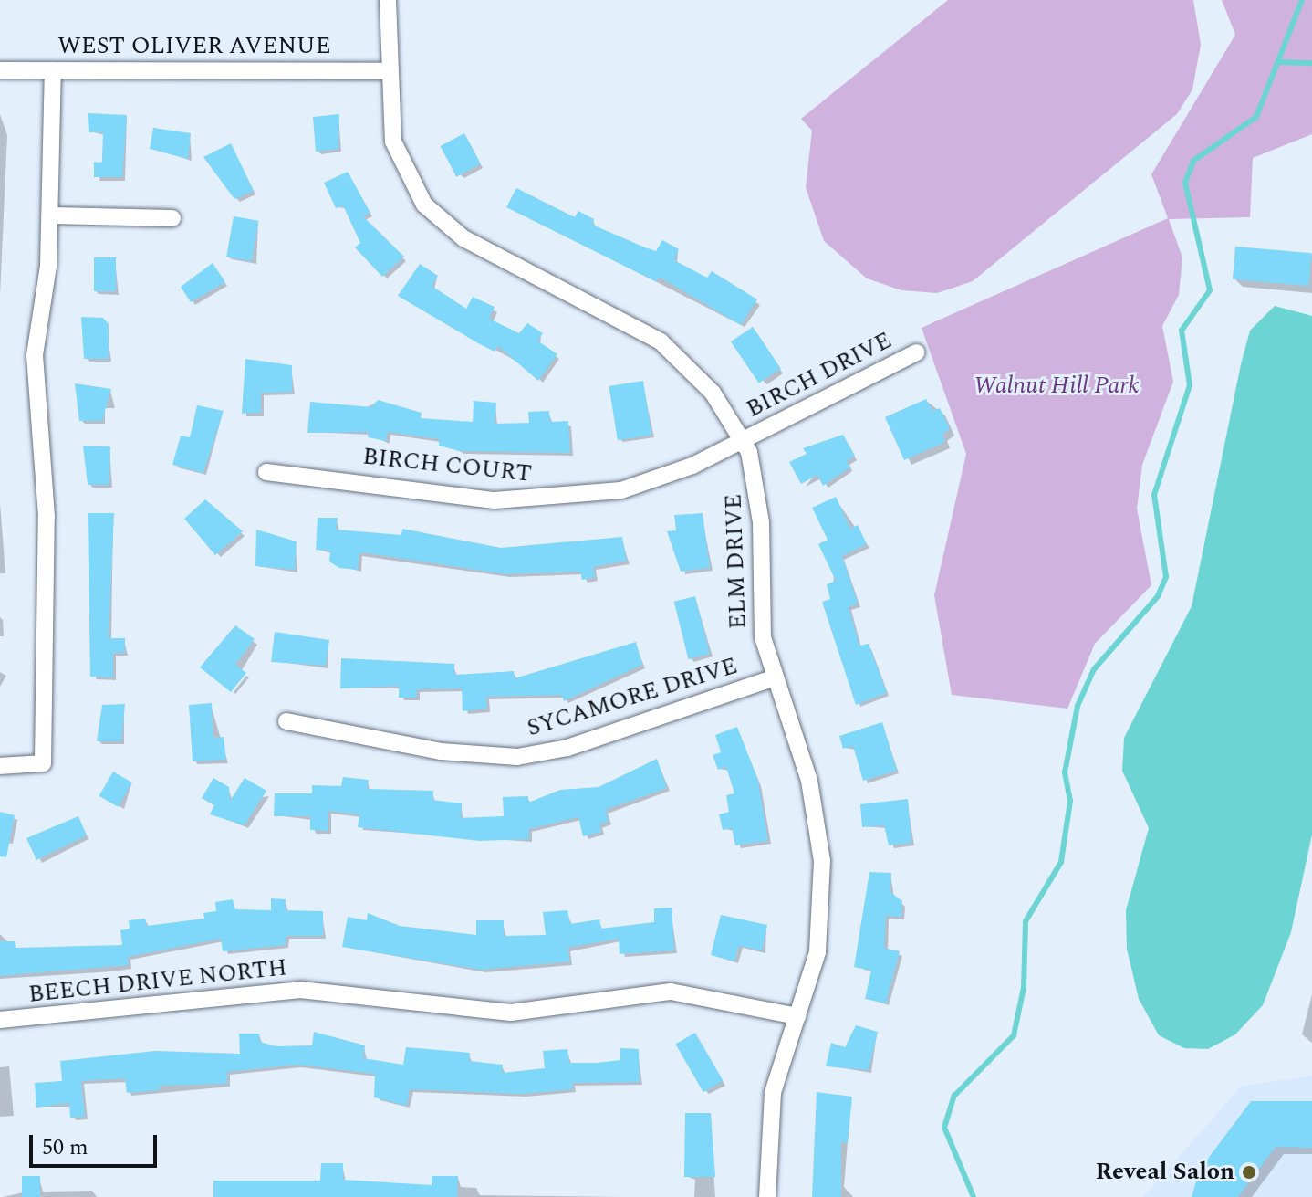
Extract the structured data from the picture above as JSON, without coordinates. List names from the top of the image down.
{
  "streets": {
    "street": [
      "WEST OLIVER AVENUE",
      "BIRCH DRIVE",
      "BIRCH COURT",
      "ELM DRIVE",
      "SYCAMORE DRIVE",
      "BEECH DRIVE NORTH"
    ]
  },
  "crossings": [
    ["WEST OLIVER AVENUE", "ELM DRIVE"],
    ["BIRCH DRIVE", "BIRCH COURT"],
    ["BIRCH DRIVE", "ELM DRIVE"],
    ["BIRCH COURT", "ELM DRIVE"],
    ["ELM DRIVE", "SYCAMORE DRIVE"],
    ["ELM DRIVE", "BEECH DRIVE NORTH"]
  ],
  "parks": ["Walnut Hill Park"],
  "places": ["Reveal Salon"],
  "scale_bar": "50 m"
}
